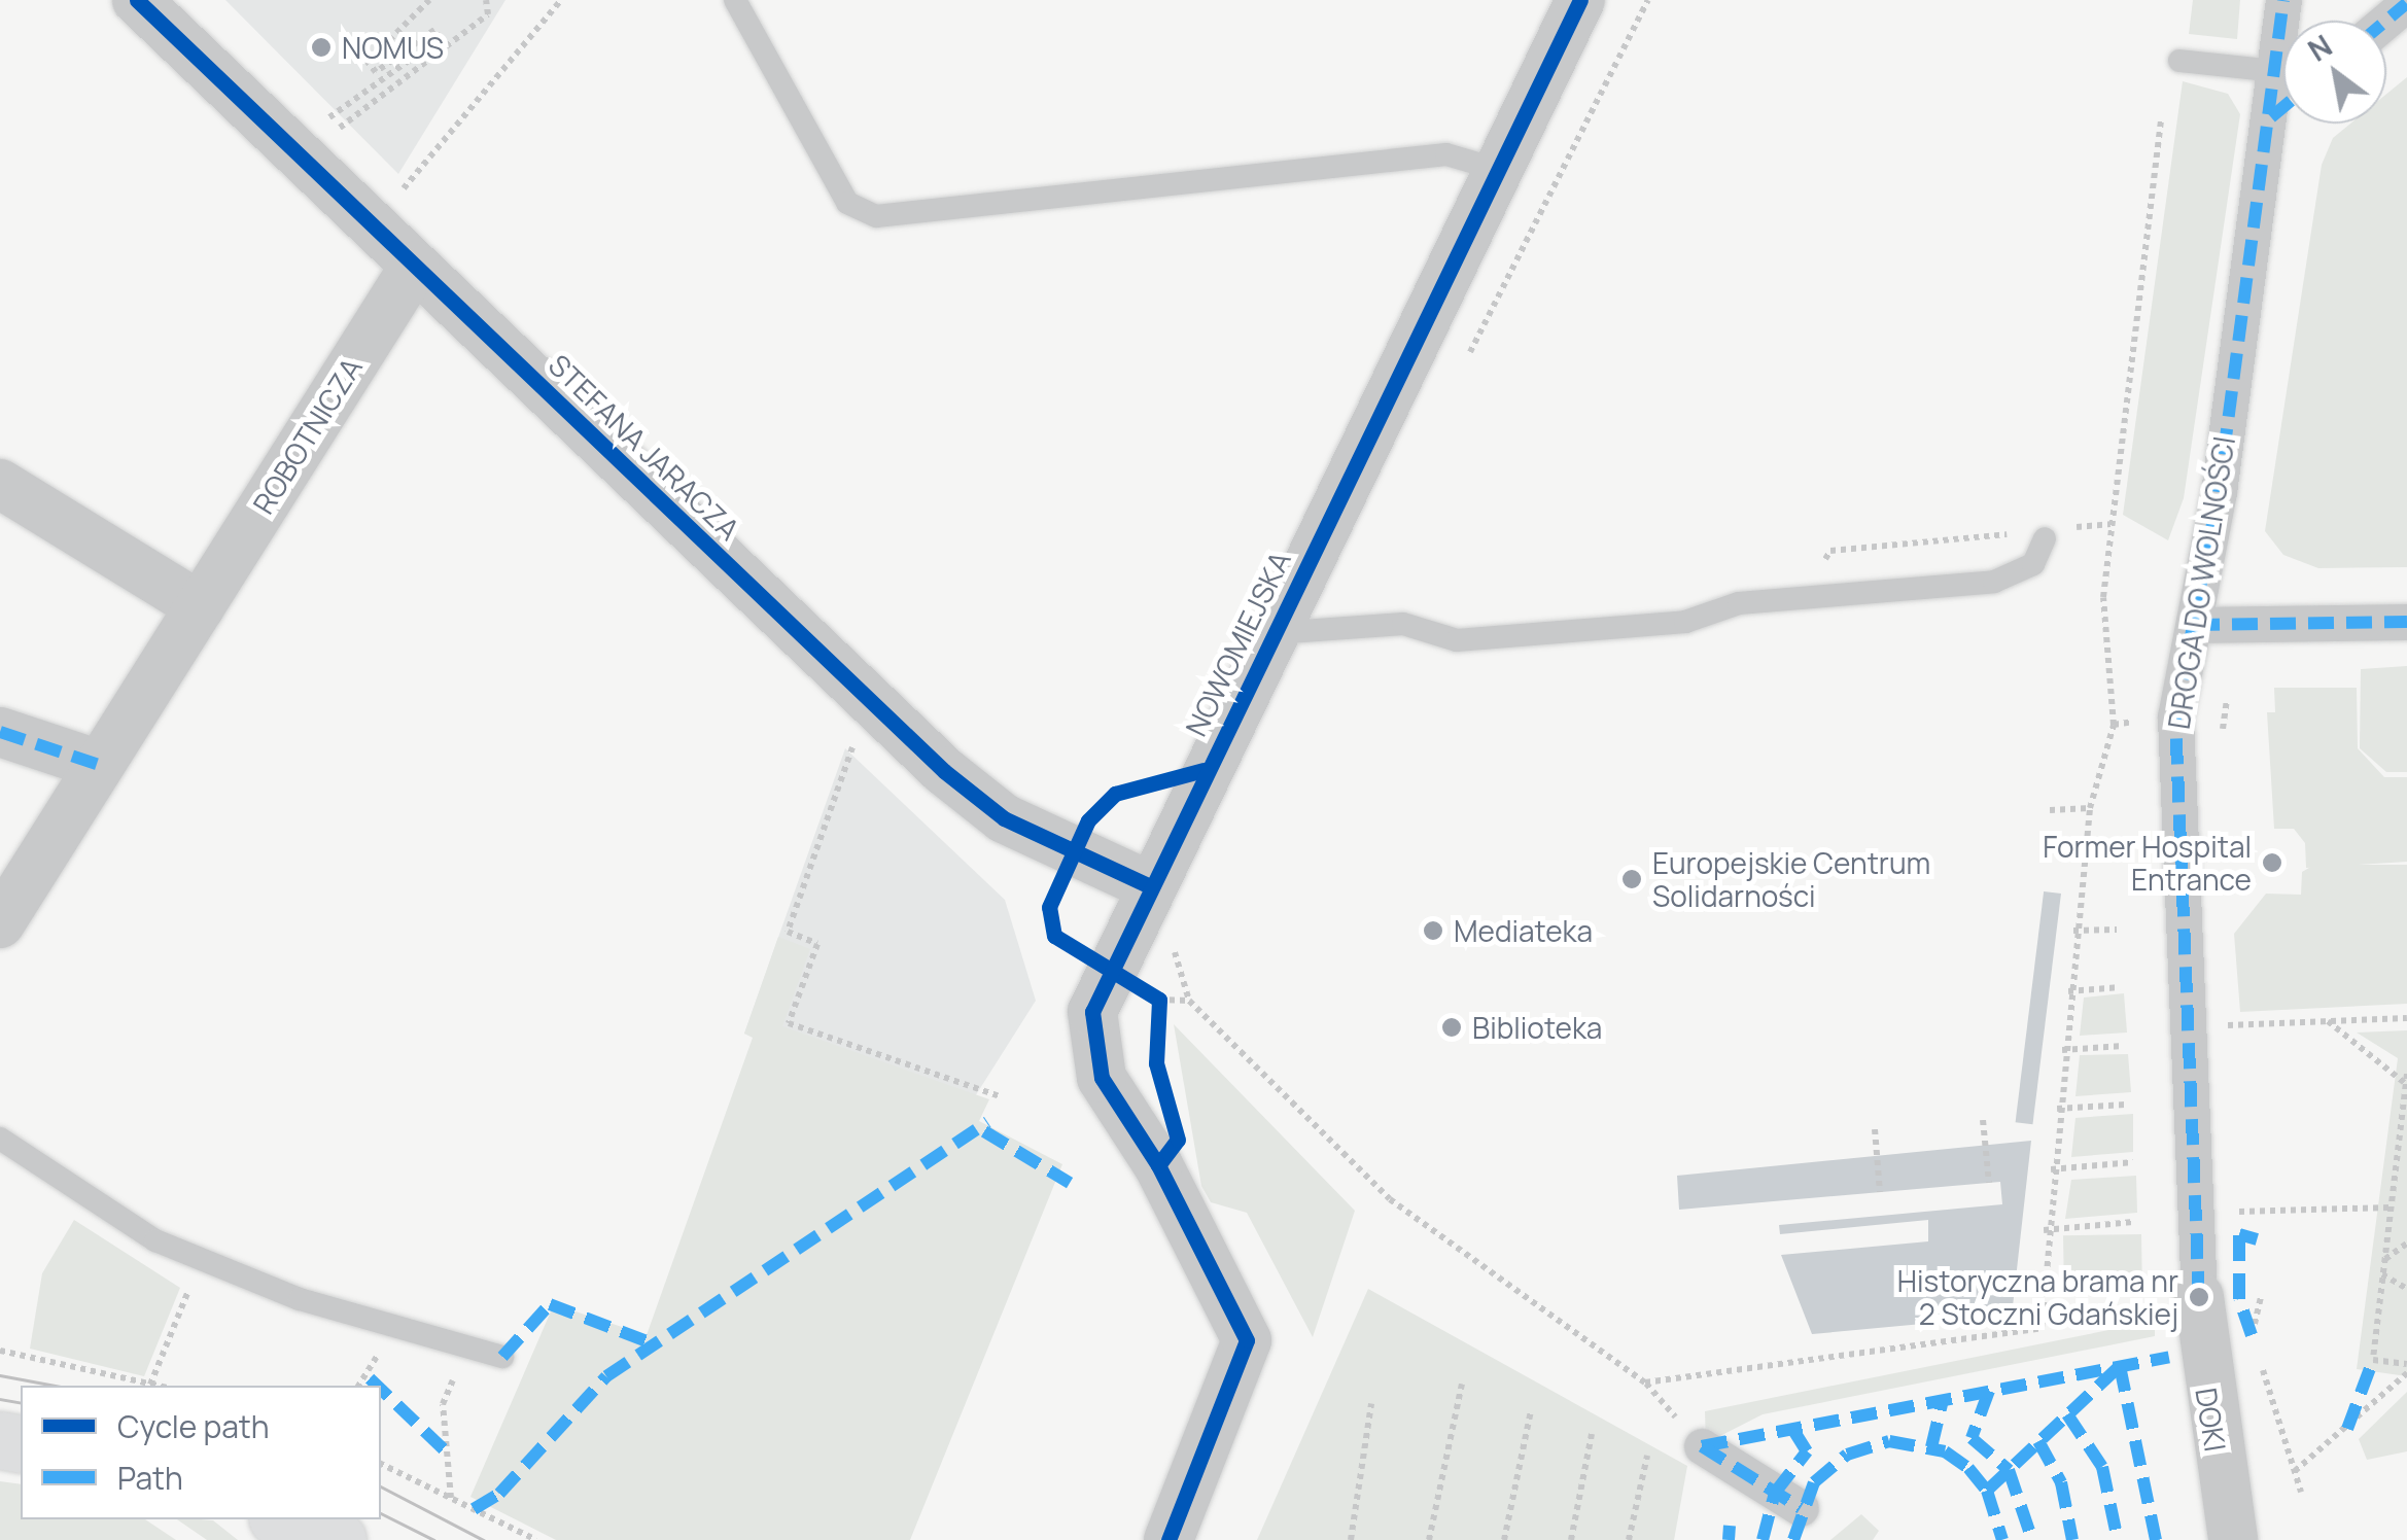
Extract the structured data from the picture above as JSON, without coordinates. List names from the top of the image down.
{
  "streets": {
    "street": [
      "ROBOTNICZA",
      "STEFANA JARACZA",
      "DROGA DO WOLNOŚCI",
      "NOWOMIEJSKA",
      "DOKI"
    ]
  },
  "crossings": [
    ["ROBOTNICZA", "STEFANA JARACZA"],
    ["STEFANA JARACZA", "NOWOMIEJSKA"],
    ["DROGA DO WOLNOŚCI", "DOKI"]
  ],
  "places": [
    "NOMUS",
    "Former Hospital Entrance",
    "Europejskie Centrum Solidarności",
    "Mediateka",
    "Biblioteka",
    "Historyczna brama nr 2 Stoczni Gdańskiej"
  ],
  "legend": ["Cycle path", "Path"],
  "north": "top left"
}
